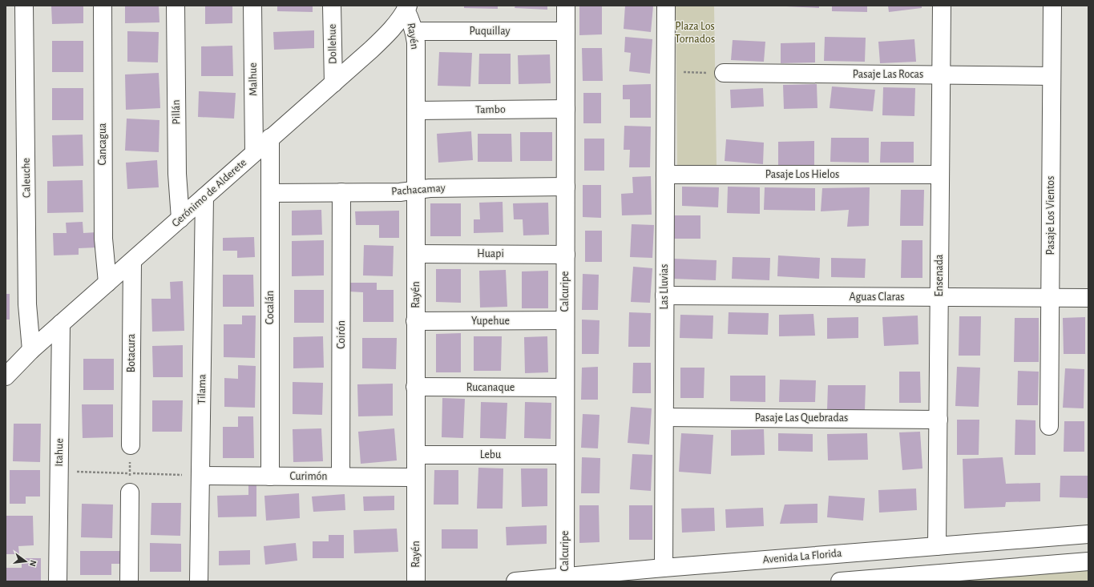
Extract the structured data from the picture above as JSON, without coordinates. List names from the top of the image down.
{
  "streets": {
    "street": [
      "Puquillay",
      "Rayén",
      "Dollehue",
      "Pasaje Las Rocas",
      "Malhue",
      "Tambo",
      "Pillán",
      "Cancagua",
      "Pasaje Los Hielos",
      "Caleuche",
      "Pachacamay",
      "Gerónimo de Alderete",
      "Pasaje Los Vientos",
      "Huapi",
      "Ensenada",
      "Las Lluvias",
      "Calcuripe",
      "Aguas Claras",
      "Cocalán",
      "Yupehue",
      "Coirón",
      "Botacura",
      "Rucanaque",
      "Tilama",
      "Pasaje Las Quebradas",
      "Itahue",
      "Lebu",
      "Curimón",
      "Avenida La Florida"
    ]
  },
  "crossings": [
    ["Puquillay", "Rayén"],
    ["Puquillay", "Calcuripe"],
    ["Rayén", "Tambo"],
    ["Rayén", "Pachacamay"],
    ["Rayén", "Gerónimo de Alderete"],
    ["Rayén", "Huapi"],
    ["Rayén", "Yupehue"],
    ["Rayén", "Rucanaque"],
    ["Rayén", "Lebu"],
    ["Rayén", "Curimón"],
    ["Dollehue", "Gerónimo de Alderete"],
    ["Pasaje Las Rocas", "Pasaje Los Vientos"],
    ["Pasaje Las Rocas", "Ensenada"],
    ["Malhue", "Gerónimo de Alderete"],
    ["Tambo", "Calcuripe"],
    ["Pillán", "Gerónimo de Alderete"],
    ["Cancagua", "Gerónimo de Alderete"],
    ["Pasaje Los Hielos", "Ensenada"],
    ["Pasaje Los Hielos", "Las Lluvias"],
    ["Caleuche", "Gerónimo de Alderete"],
    ["Pachacamay", "Calcuripe"],
    ["Pachacamay", "Cocalán"],
    ["Pachacamay", "Coirón"],
    ["Gerónimo de Alderete", "Cocalán"],
    ["Gerónimo de Alderete", "Botacura"],
    ["Gerónimo de Alderete", "Tilama"],
    ["Gerónimo de Alderete", "Itahue"],
    ["Pasaje Los Vientos", "Aguas Claras"],
    ["Huapi", "Calcuripe"],
    ["Ensenada", "Aguas Claras"],
    ["Ensenada", "Pasaje Las Quebradas"],
    ["Ensenada", "Avenida La Florida"],
    ["Las Lluvias", "Aguas Claras"],
    ["Las Lluvias", "Pasaje Las Quebradas"],
    ["Las Lluvias", "Avenida La Florida"],
    ["Calcuripe", "Yupehue"],
    ["Calcuripe", "Rucanaque"],
    ["Calcuripe", "Lebu"],
    ["Calcuripe", "Avenida La Florida"],
    ["Cocalán", "Curimón"],
    ["Coirón", "Curimón"],
    ["Tilama", "Curimón"]
  ],
  "parks": ["Plaza Los Tornados"],
  "north": "right"
}
